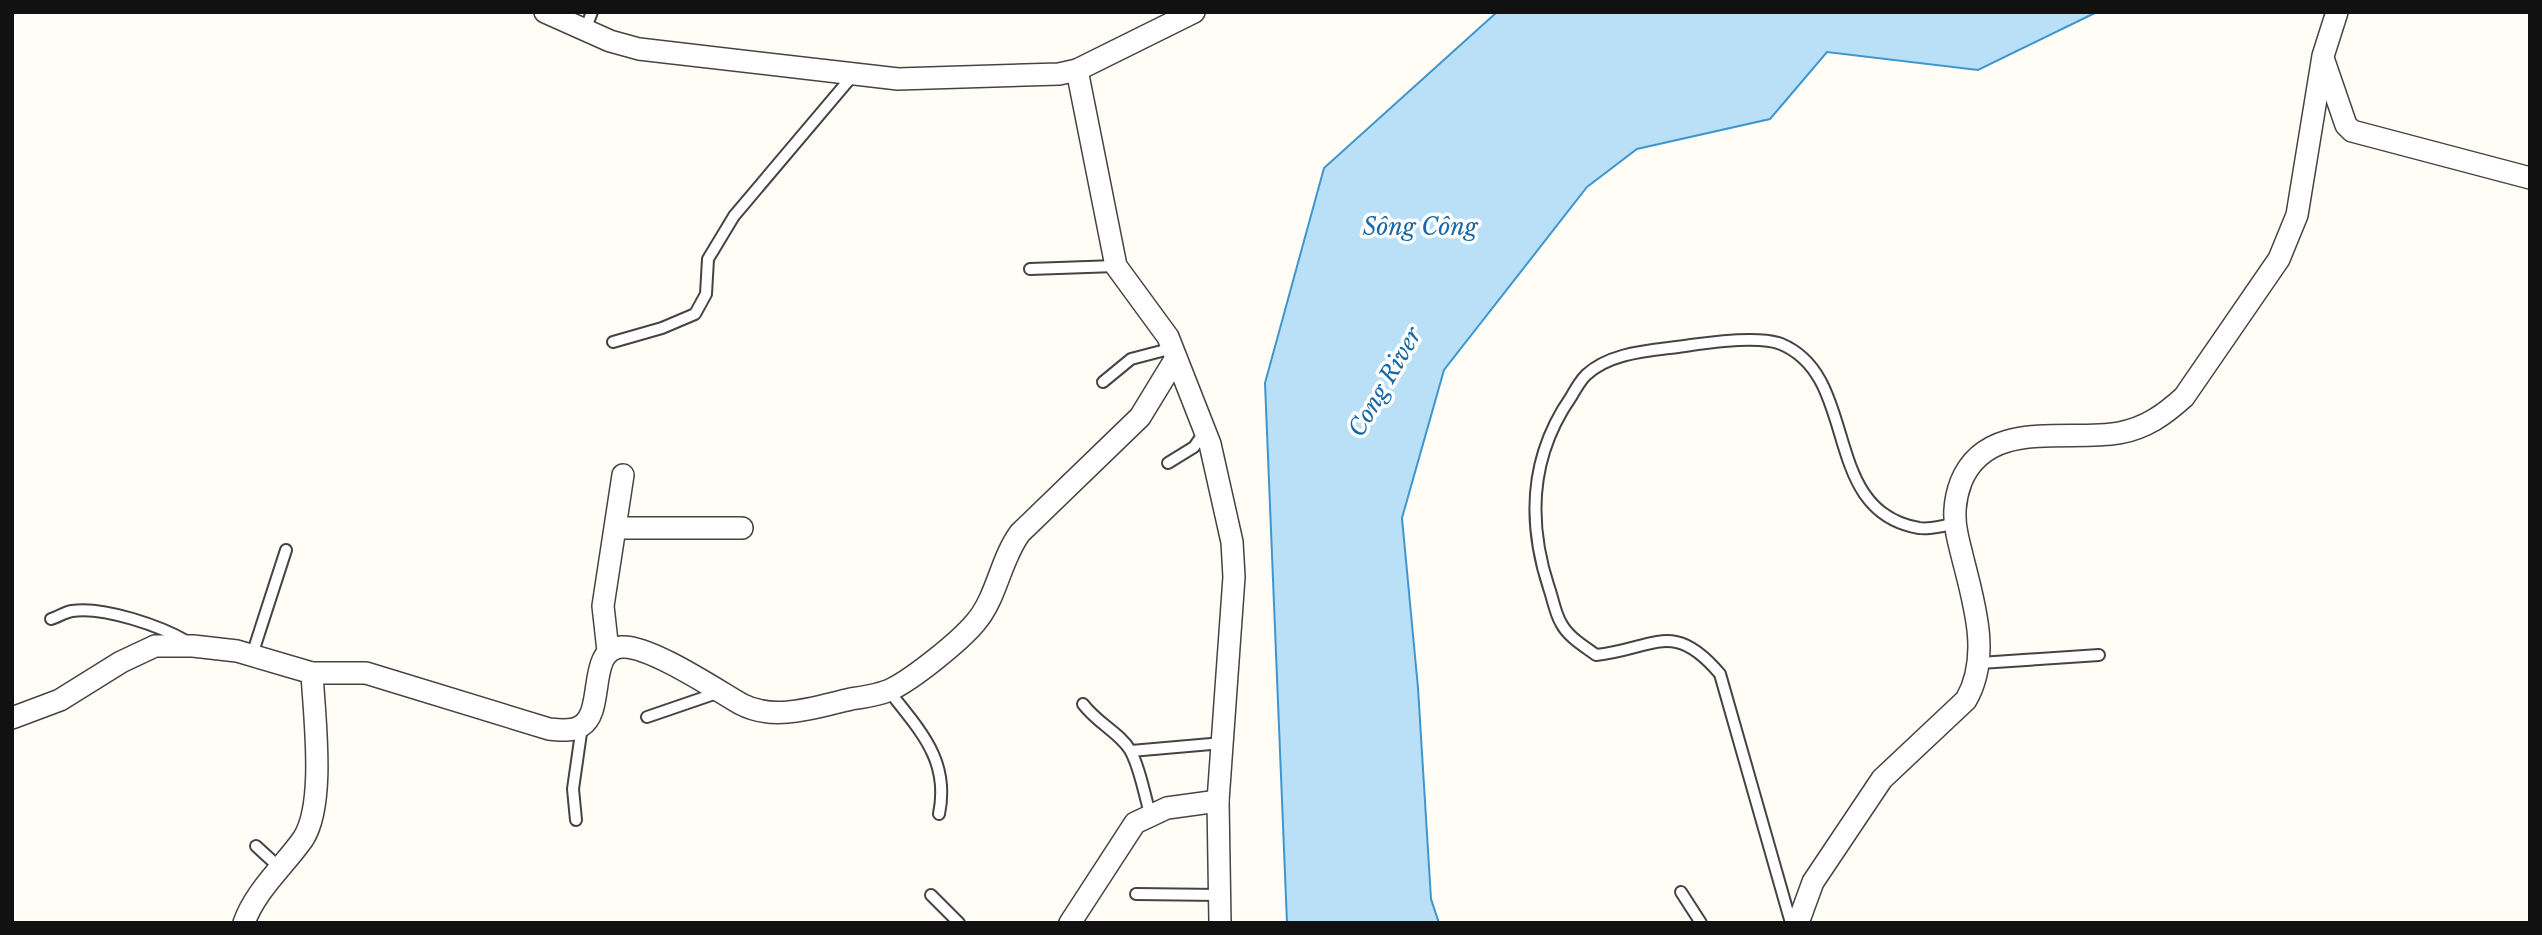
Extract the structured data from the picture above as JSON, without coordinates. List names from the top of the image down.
{
  "water": ["Sông Công", "Cong River"]
}
